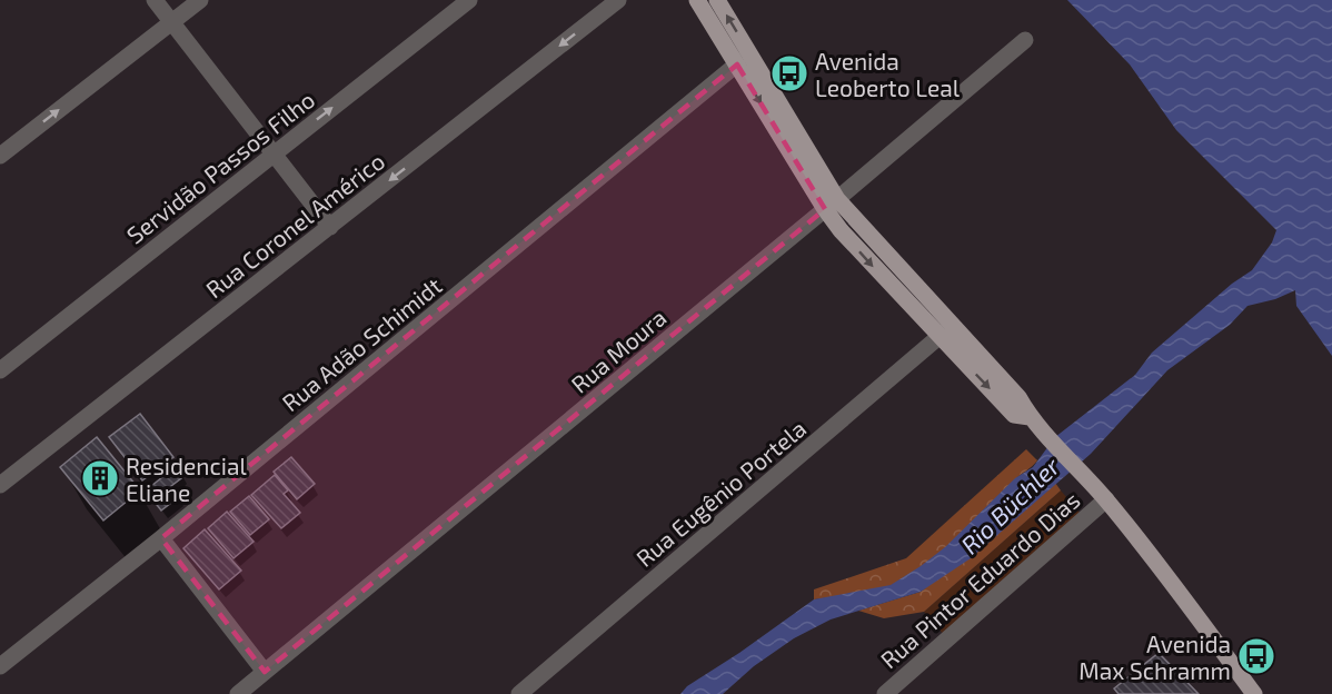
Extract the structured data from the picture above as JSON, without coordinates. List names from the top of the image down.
{
  "streets": {
    "street": [
      "Servidão Passos Filho",
      "Rua Coronel Américo",
      "Rua Adão Schimidt",
      "Rua Moura",
      "Rua Eugênio Portela",
      "Rua Pintor Eduardo Dias"
    ]
  },
  "one_way": ["Servidão Passos Filho", "Rua Coronel Américo"],
  "water": ["Rio Büchler"],
  "places": {
    "bus stop": ["Avenida Leoberto Leal", "Avenida Max Schramm"],
    "building": ["Residencial Eliane"]
  }
}
